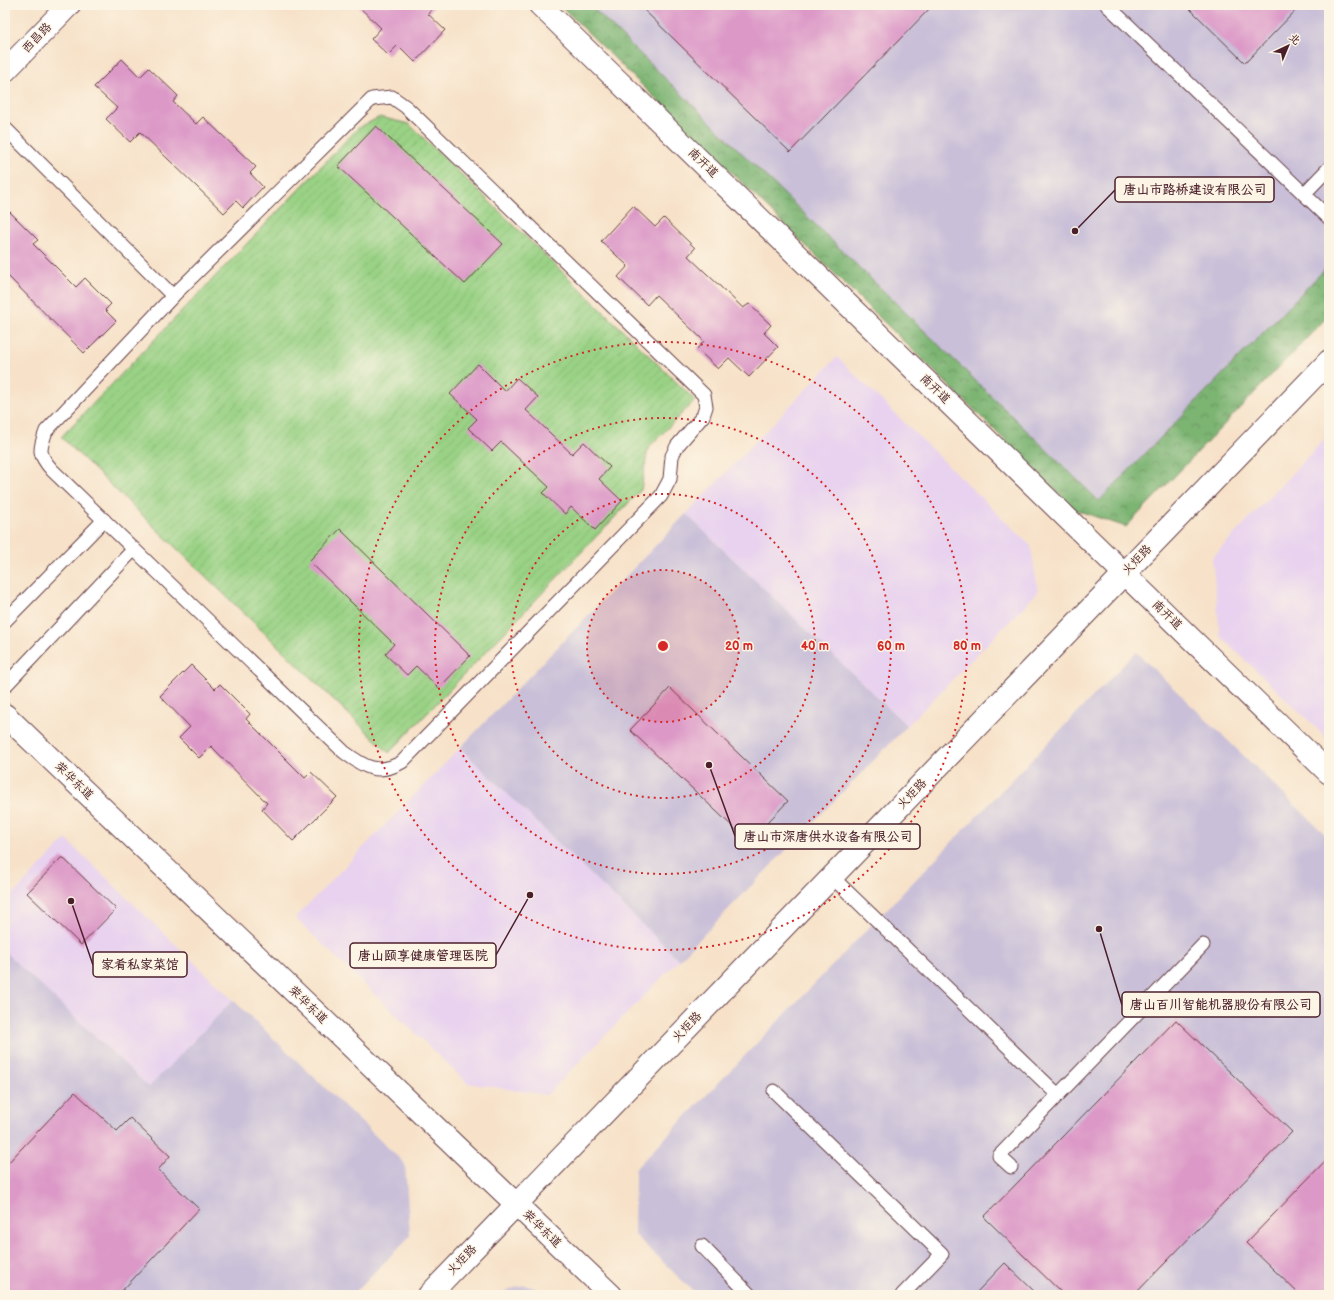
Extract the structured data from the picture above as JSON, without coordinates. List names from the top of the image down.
{
  "streets": {
    "street": [
      "西昌路",
      "南开道",
      "火炬路",
      "荣华东道"
    ]
  },
  "crossings": [
    ["南开道", "火炬路"],
    ["火炬路", "荣华东道"]
  ],
  "places": [
    "唐山市路桥建设有限公司",
    "唐山市深唐供水设备有限公司",
    "唐山颐享健康管理医院",
    "家肴私家菜馆",
    "唐山百川智能机器股份有限公司"
  ],
  "north": "top right",
  "rings": [
    "20 m",
    "40 m",
    "60 m",
    "80 m"
  ]
}
